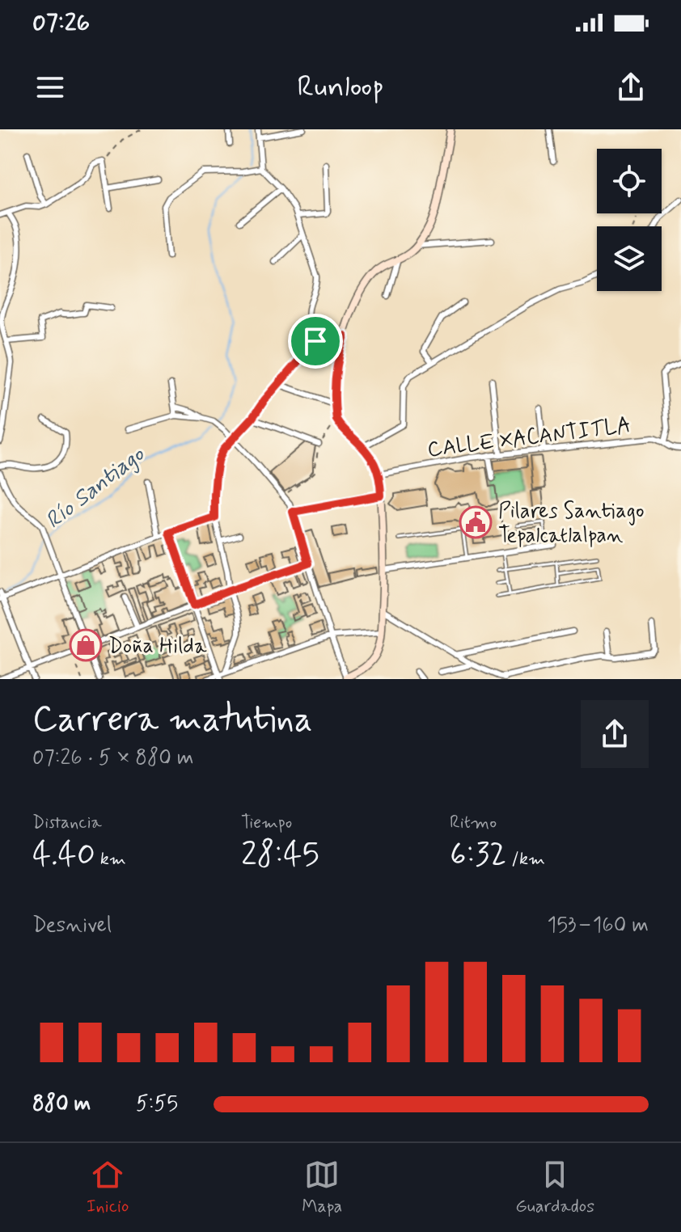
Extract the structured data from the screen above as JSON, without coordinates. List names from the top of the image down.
{
  "streets": {
    "street": ["CALLE XACANTITLA"]
  },
  "water": ["Río Santiago"],
  "places": {
    "public building": ["Pilares Santiago Tepalcatlalpan"],
    "shop": ["Doña Hilda"]
  },
  "page": {
    "status": "07:26",
    "header": "Runloop",
    "heading": ["Carrera matutina", "07:26 · 5 × 880 m"],
    "stats": [
      ["Distancia", "4.40 km"],
      ["Tiempo", "28:45"],
      ["Ritmo", "6:32 /km"]
    ],
    "chart": ["Desnivel", "153–160 m"],
    "list": [
      {
        "name": "880 m",
        "note": "5:55"
      }
    ],
    "tabs": ["Inicio", "Mapa", "Guardados"]
  }
}
